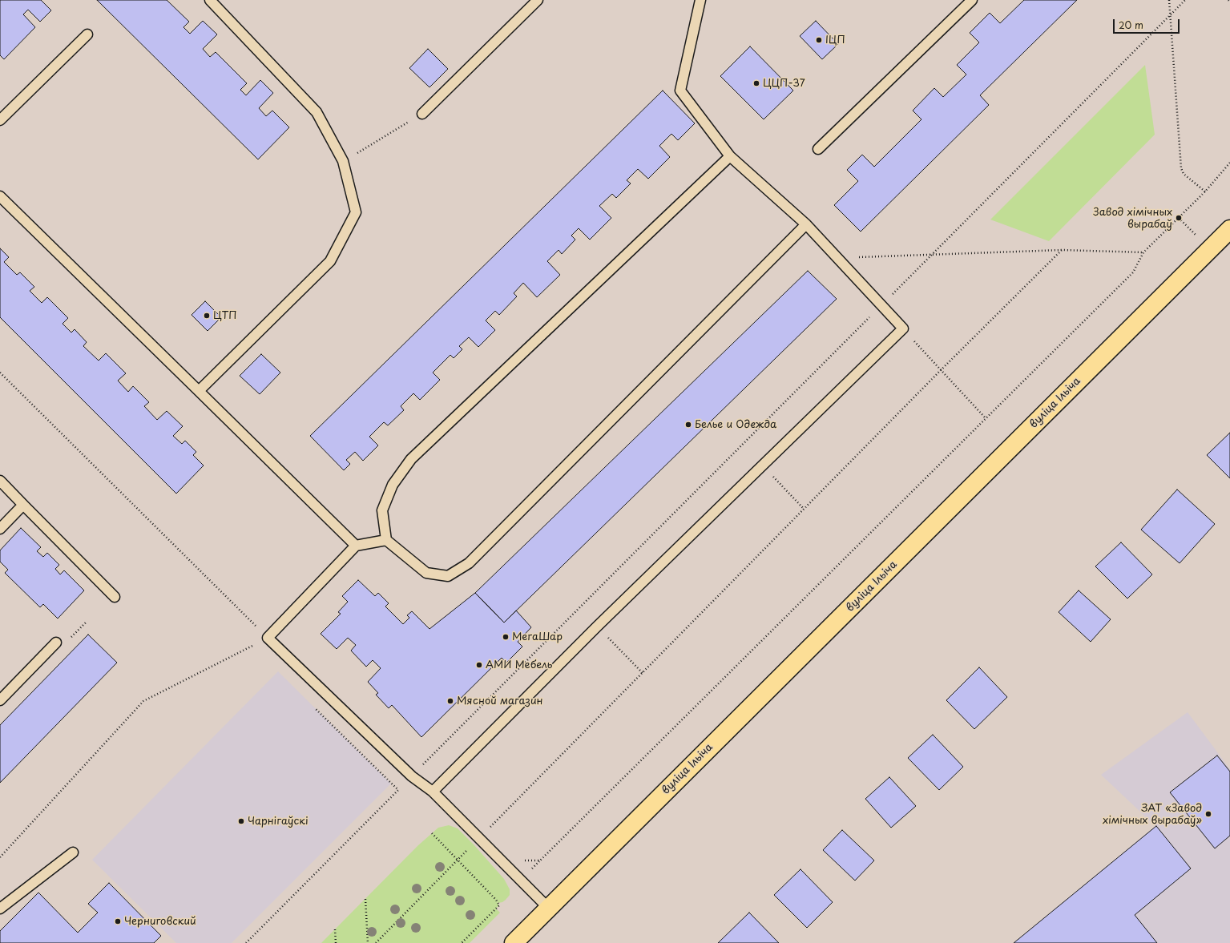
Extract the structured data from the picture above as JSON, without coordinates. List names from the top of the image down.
{
  "streets": {
    "main road": ["вуліца Ільіча"]
  },
  "places": [
    "ІЦП",
    "ЦЦП-37",
    "Завод хімічных вырабаў",
    "ЦТП",
    "Белье и Одежда",
    "МегаШар",
    "АМИ Мебель",
    "Мясной магазин",
    "ЗАТ «Завод хімічных вырабаў»",
    "Чарнігаўскі",
    "Черниговский"
  ],
  "scale_bar": "20 m"
}
